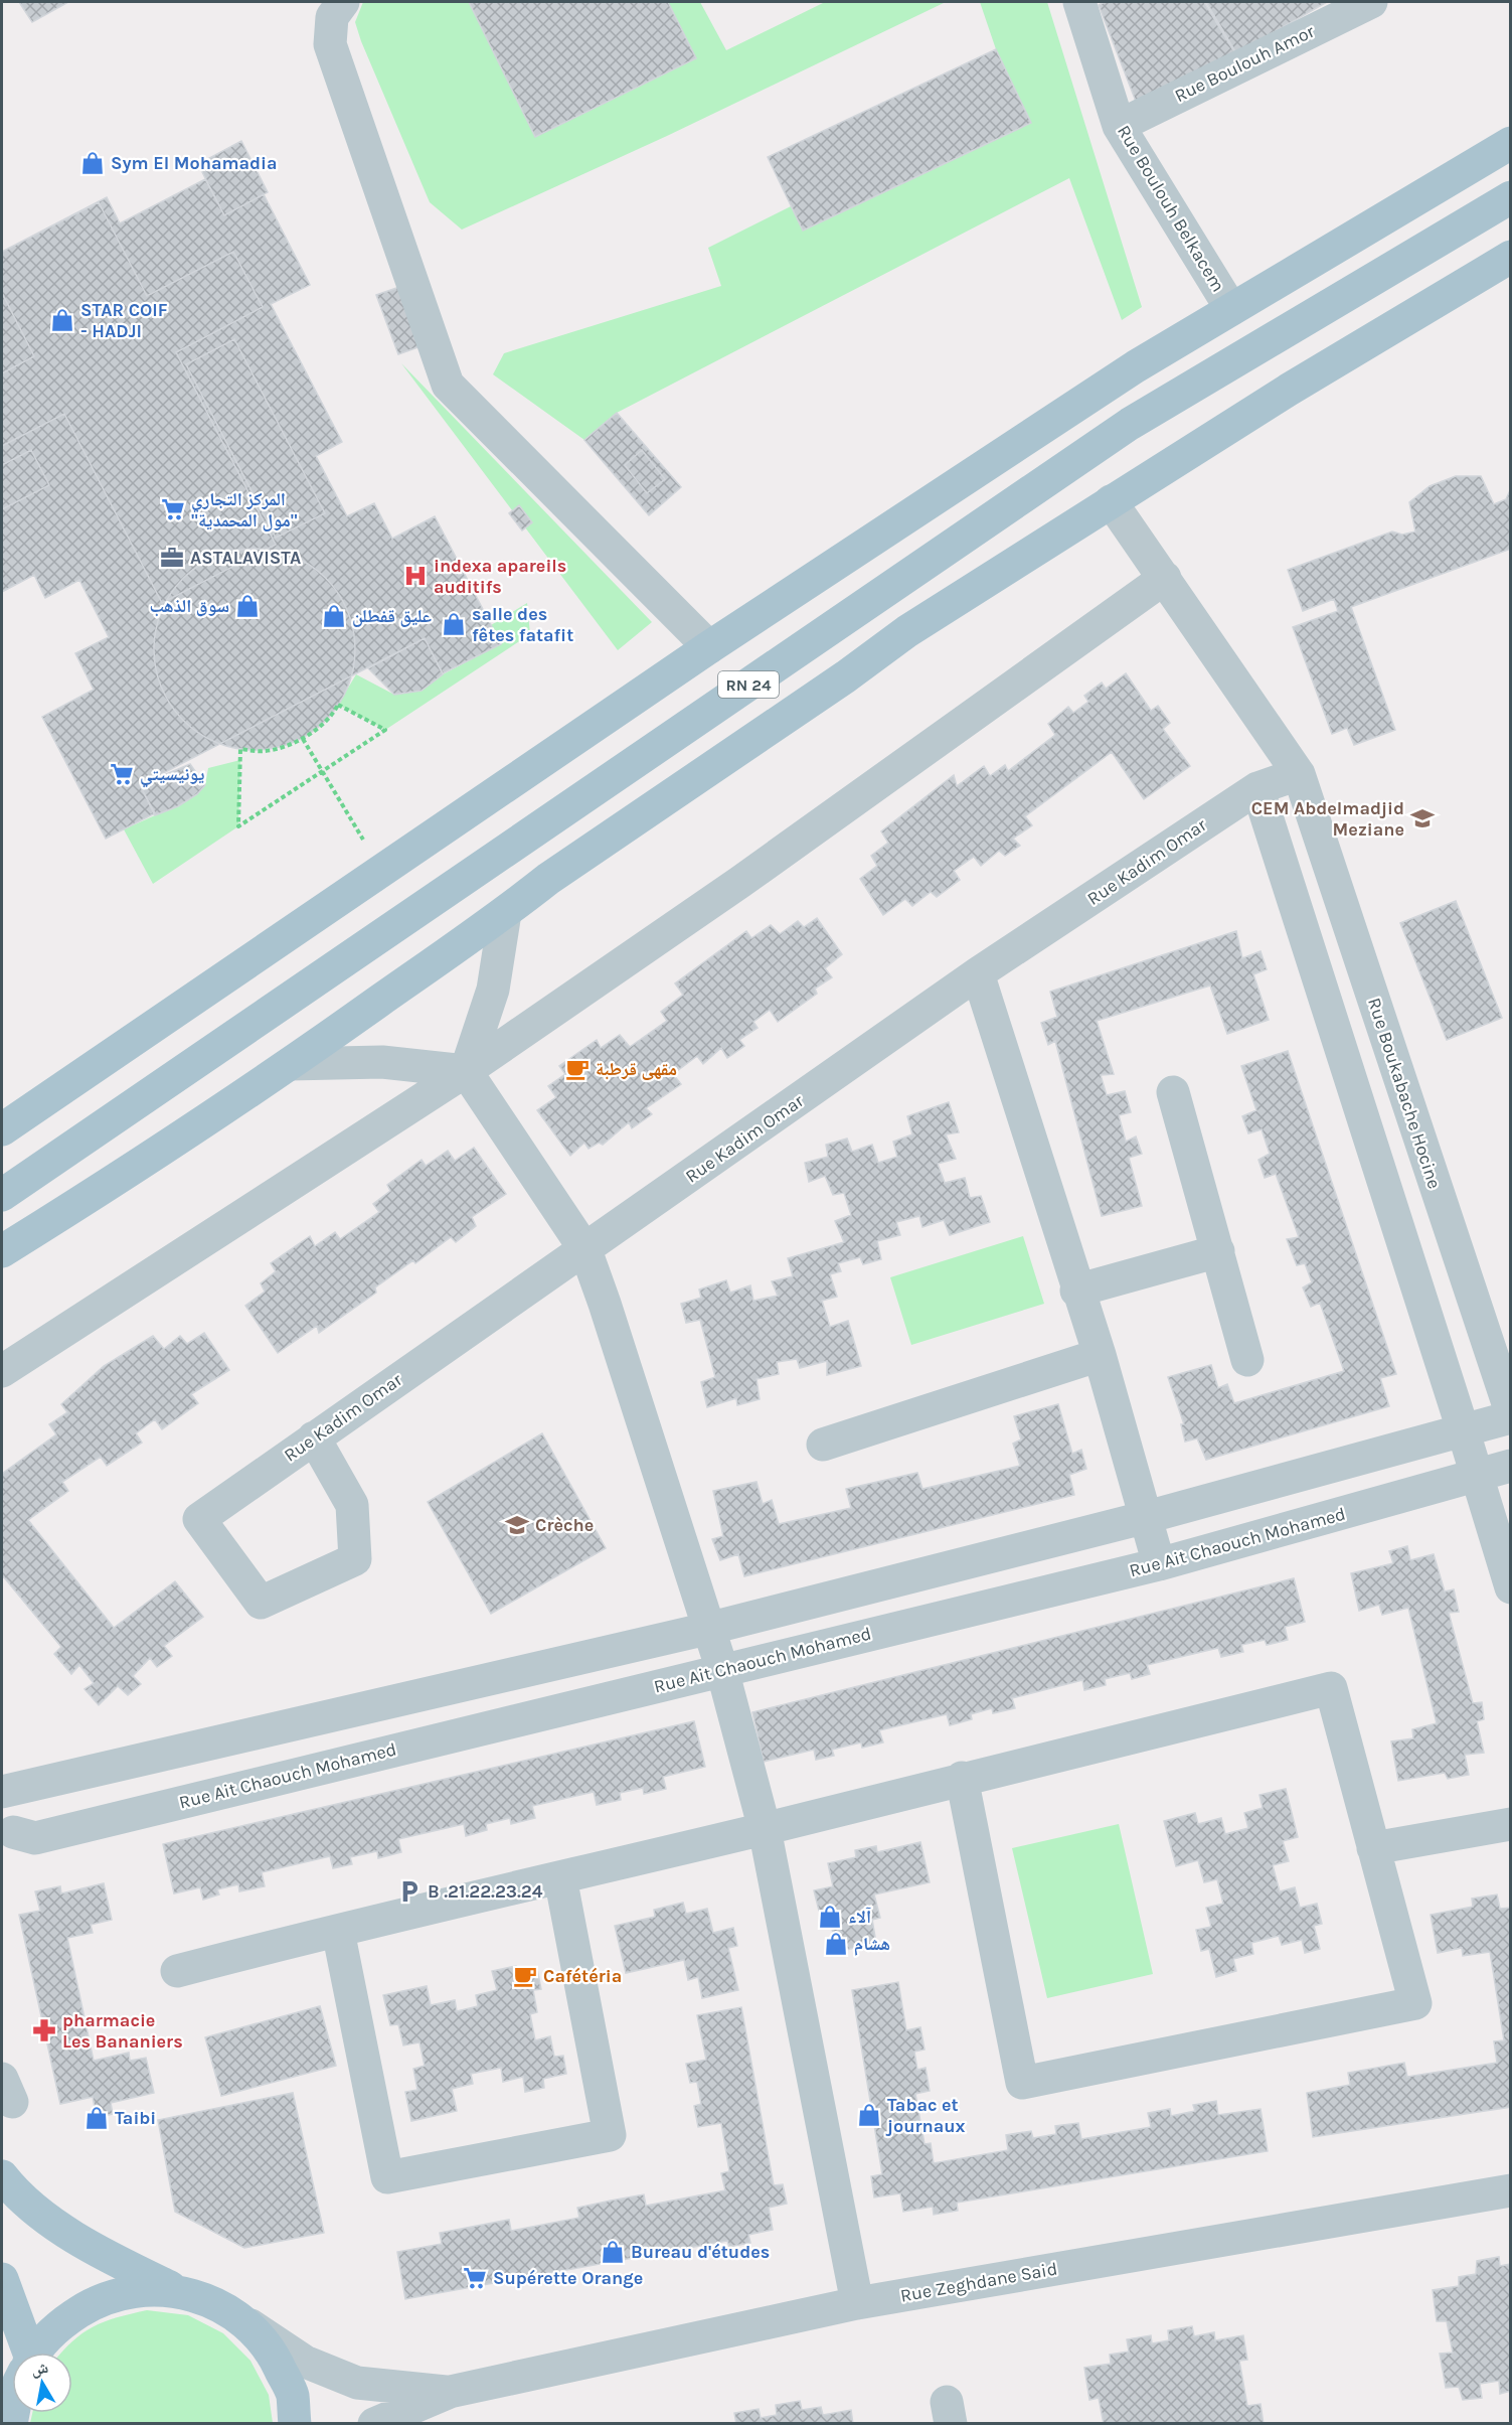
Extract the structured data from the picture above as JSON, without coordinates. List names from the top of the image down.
{
  "streets": {
    "main road": ["RN 24"],
    "street": [
      "Rue Boulouh Amor",
      "Rue Boulouh Belkacem",
      "Rue Kadim Omar",
      "Rue Boukabache Hocine",
      "Rue Ait Chaouch Mohamed",
      "Rue Zeghdane Said"
    ]
  },
  "crossings": [
    ["Rue Boulouh Amor", "Rue Boulouh Belkacem"],
    ["Rue Boulouh Belkacem", "RN 24"],
    ["RN 24", "Rue Boukabache Hocine"],
    ["Rue Kadim Omar", "Rue Boukabache Hocine"]
  ],
  "places": {
    "shop": [
      "Sym El Mohamadia",
      "STAR COIF - HADJI",
      "سوق الذهب",
      "عليق قفطلن",
      "salle des fêtes fatafit",
      "آلاء",
      "هشام",
      "Tabac et journaux",
      "Taibi",
      "Bureau d'études"
    ],
    "supermarket": ["المركز التجاري \"مول المحمدية\"", "يونيسيتي", "Supérette Orange"],
    "office": ["ASTALAVISTA"],
    "hospital": ["indexa apareils auditifs"],
    "school or university": ["CEM Abdelmadjid Meziane", "Crèche"],
    "cafe": ["مقهى قرطبة", "Cafétéria"],
    "parking": ["B .21.22.23.24"],
    "pharmacy": ["pharmacie Les Bananiers"]
  },
  "north": "top"
}
